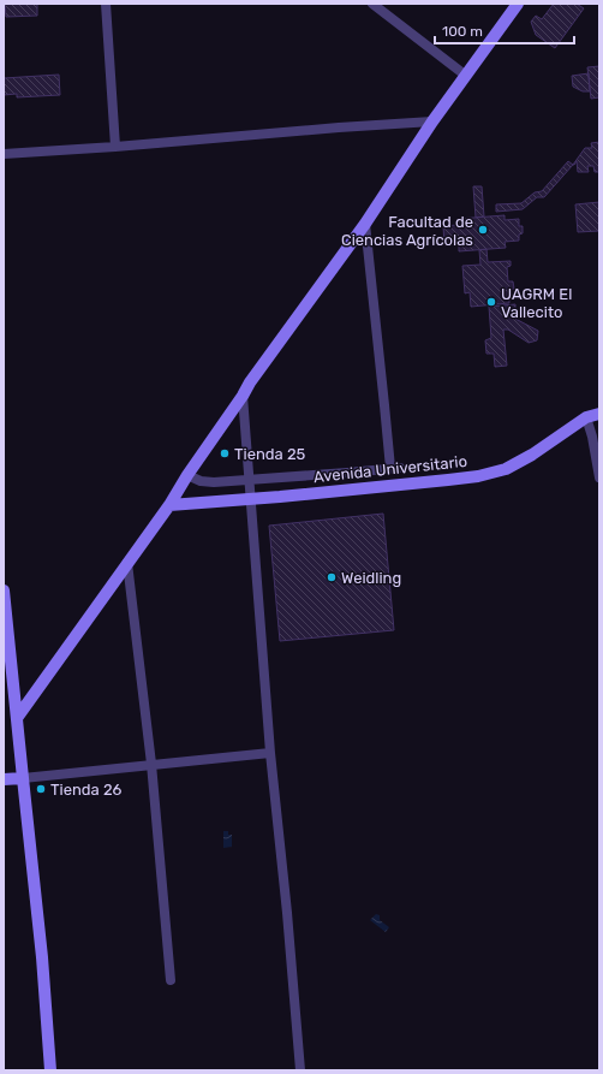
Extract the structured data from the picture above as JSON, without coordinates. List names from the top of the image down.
{
  "streets": {
    "street": ["Avenida Universitario"]
  },
  "places": [
    "Facultad de Ciencias Agrícolas",
    "UAGRM El Vallecito",
    "Tienda 25",
    "Weidling",
    "Tienda 26"
  ],
  "scale_bar": "100 m"
}
